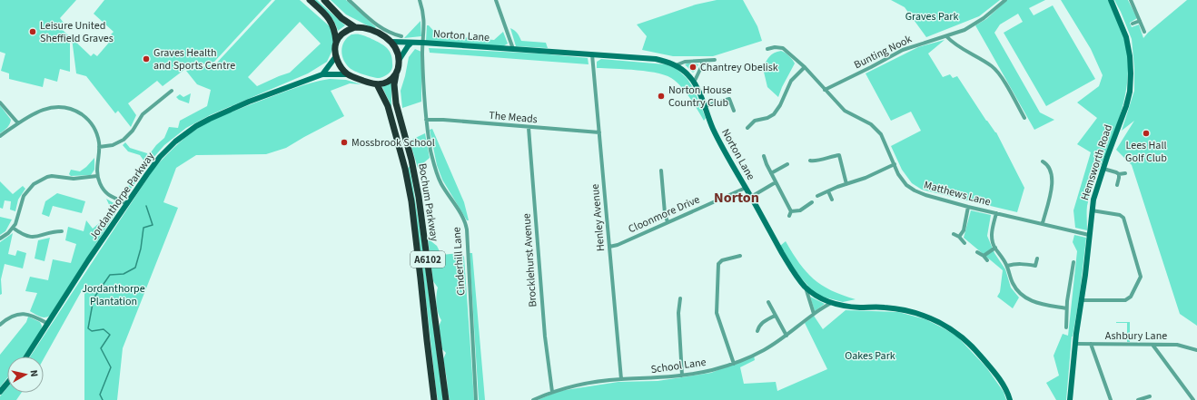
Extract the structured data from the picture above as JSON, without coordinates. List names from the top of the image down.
{
  "streets": {
    "highway": ["Bochum Parkway", "A6102"],
    "street": [
      "Norton Lane",
      "Bunting Nook",
      "The Meads",
      "Hemsworth Road",
      "Matthews Lane",
      "Jordanthorpe Parkway",
      "Cloonmore Drive",
      "Henley Avenue",
      "Brocklehurst Avenue",
      "Cinderhill Lane",
      "Ashbury Lane",
      "School Lane"
    ]
  },
  "crossings": [
    ["Norton Lane", "Jordanthorpe Parkway"],
    ["Norton Lane", "Bochum Parkway"],
    ["Norton Lane", "Cloonmore Drive"],
    ["Norton Lane", "Henley Avenue"],
    ["Norton Lane", "Cinderhill Lane"],
    ["Norton Lane", "School Lane"],
    ["Bunting Nook", "Matthews Lane"],
    ["The Meads", "Henley Avenue"],
    ["The Meads", "Brocklehurst Avenue"],
    ["The Meads", "Cinderhill Lane"],
    ["Hemsworth Road", "Matthews Lane"],
    ["Hemsworth Road", "Ashbury Lane"],
    ["Jordanthorpe Parkway", "Bochum Parkway"],
    ["Cloonmore Drive", "Henley Avenue"],
    ["Henley Avenue", "School Lane"],
    ["Brocklehurst Avenue", "School Lane"]
  ],
  "districts": ["Norton"],
  "parks": ["Graves Park", "Jordanthorpe Plantation", "Oakes Park"],
  "places": [
    "Leisure United Sheffield Graves",
    "Graves Health and Sports Centre",
    "Chantrey Obelisk",
    "Norton House Country Club",
    "Lees Hall Golf Club",
    "Mossbrook School"
  ],
  "north": "right"
}
